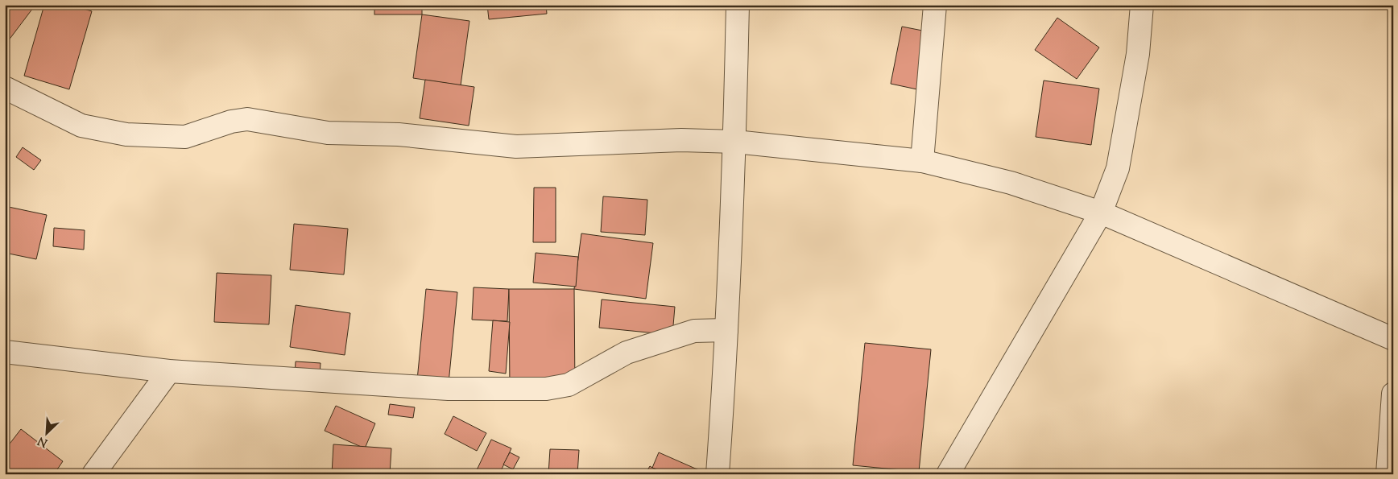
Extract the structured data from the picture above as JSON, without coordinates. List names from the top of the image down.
{
  "north": "bottom left"
}
